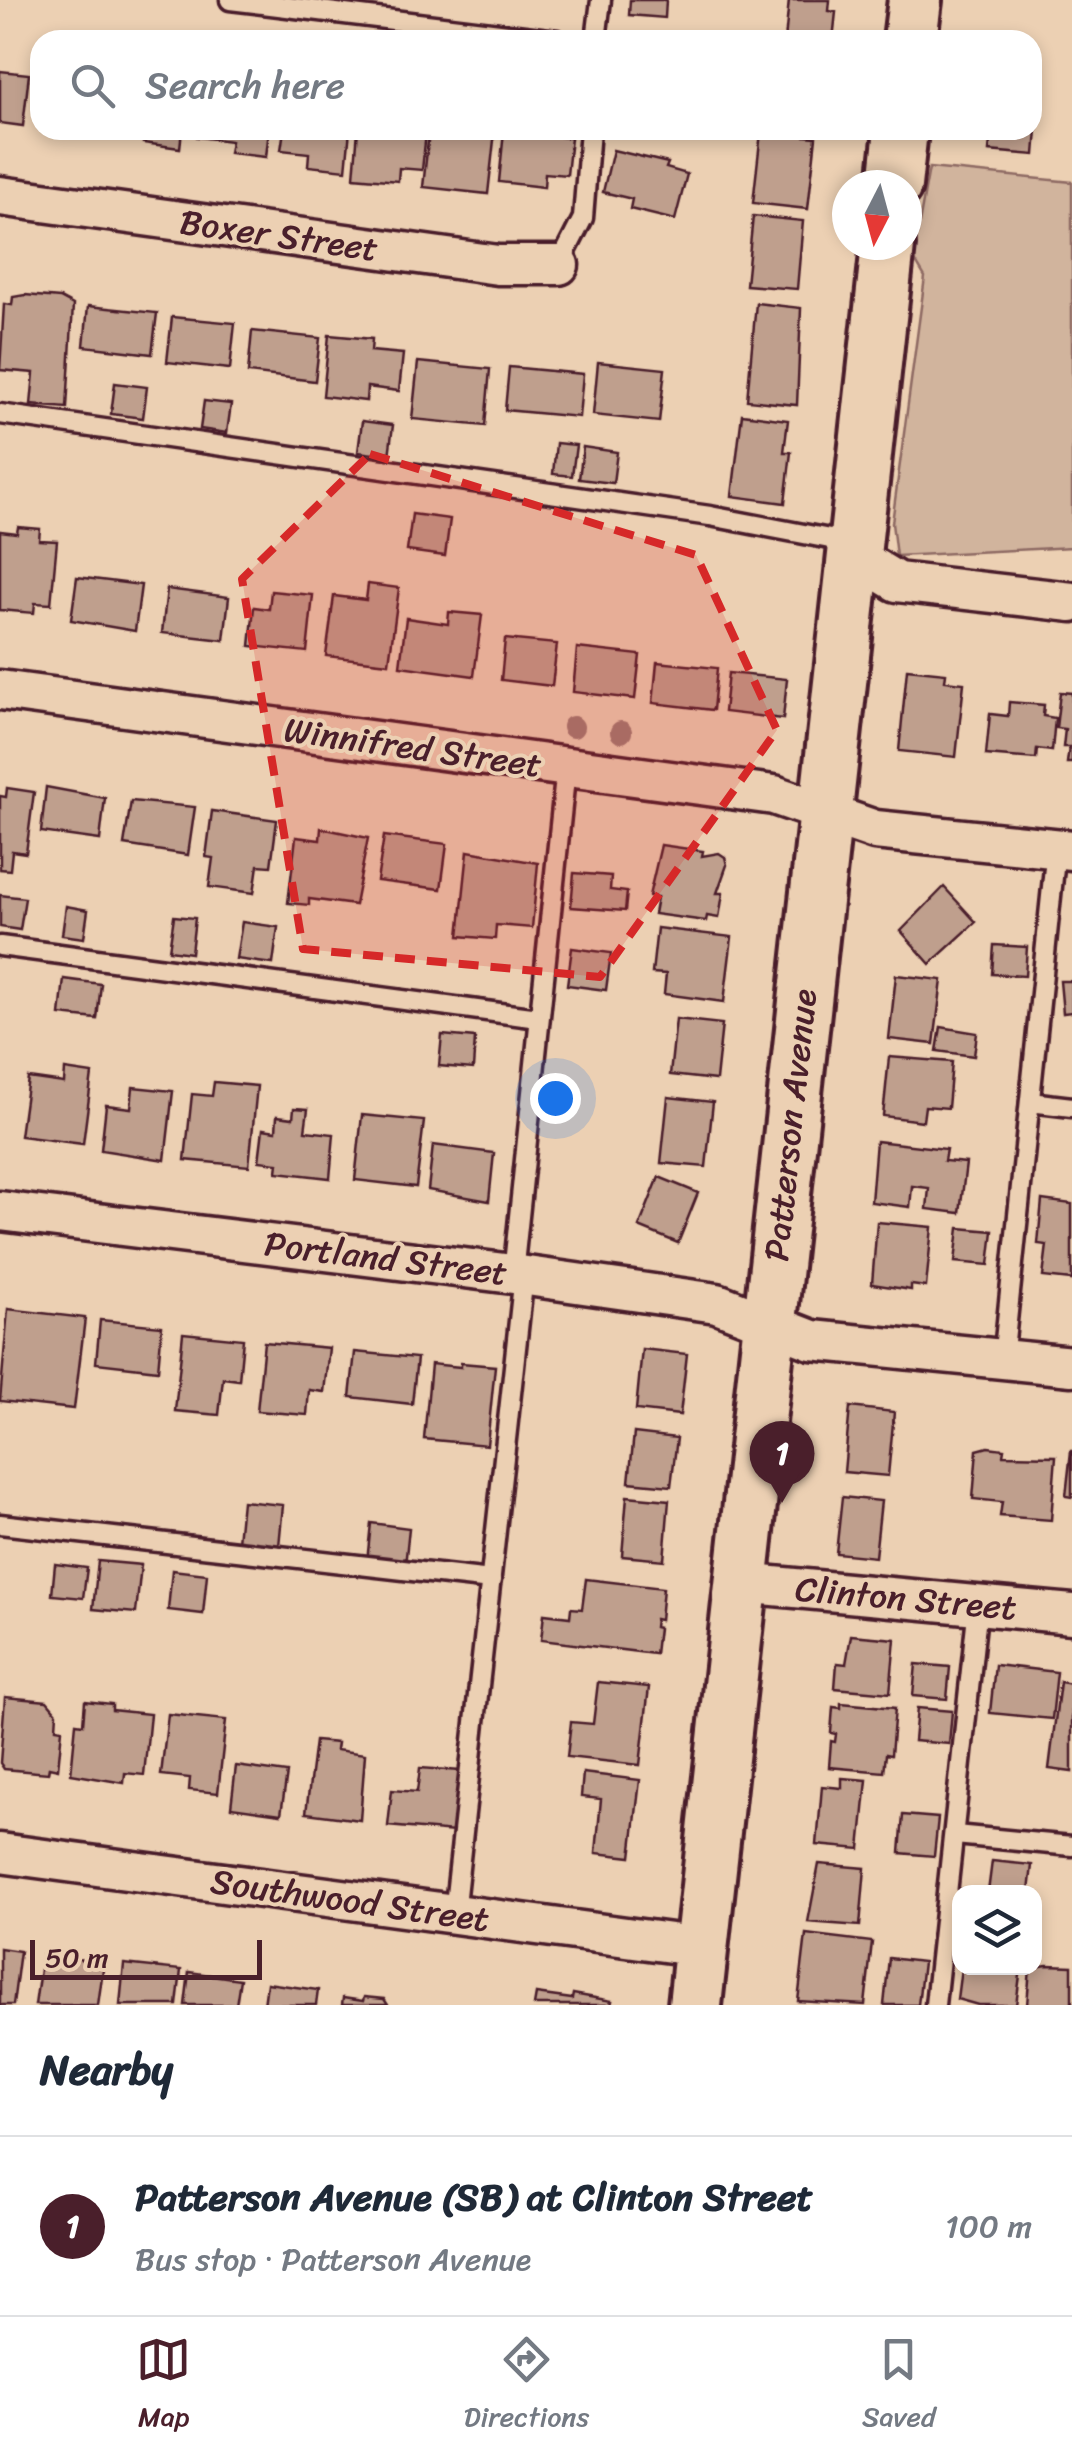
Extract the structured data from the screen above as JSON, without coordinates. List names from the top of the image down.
{
  "streets": {
    "street": [
      "Boxer Street",
      "Winnifred Street",
      "Patterson Avenue",
      "Portland Street",
      "Clinton Street",
      "Southwood Street"
    ]
  },
  "crossings": [
    ["Winnifred Street", "Patterson Avenue"],
    ["Patterson Avenue", "Portland Street"],
    ["Patterson Avenue", "Clinton Street"],
    ["Patterson Avenue", "Southwood Street"]
  ],
  "scale_bar": "50 m",
  "north": "bottom",
  "page": {
    "search": "Search here",
    "pins": "1",
    "scale": "50 m",
    "heading": "Nearby",
    "list": [
      {
        "mark": "1",
        "name": "Patterson Avenue (SB) at Clinton Street",
        "note": "Bus stop · Patterson Avenue",
        "value": "100 m"
      }
    ],
    "nav": ["Map", "Directions", "Saved"]
  }
}
